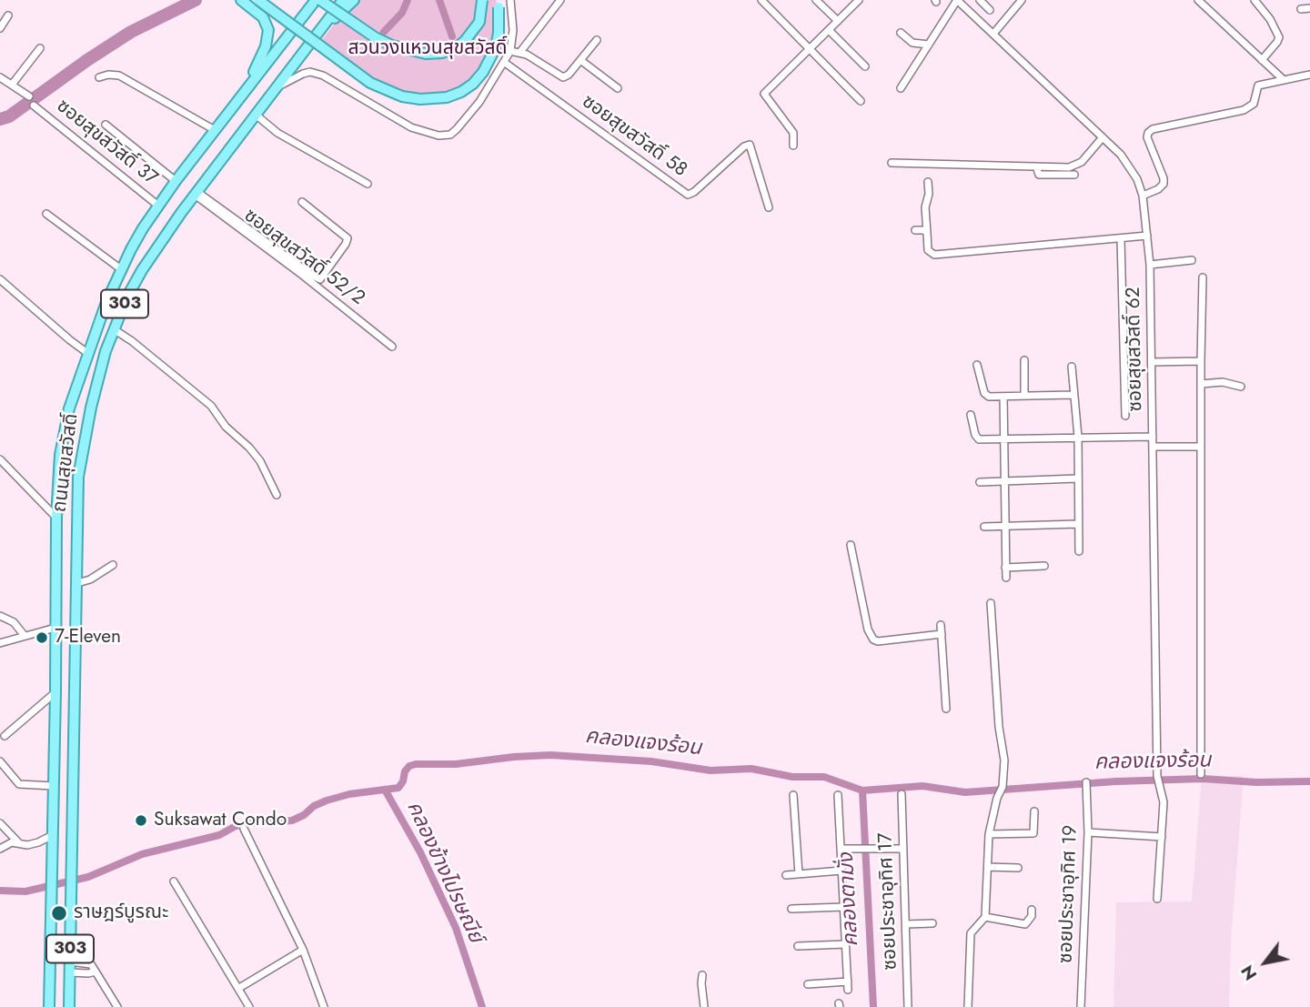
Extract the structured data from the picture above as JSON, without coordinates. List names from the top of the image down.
{
  "streets": {
    "main road": ["303", "ถนนสุขสวัสดิ์"],
    "street": [
      "ซอยสุขสวัสดิ์ 58",
      "ซอยสุขสวัสดิ์ 37",
      "ซอยสุขสวัสดิ์ 52/2",
      "ซอยสุขสวัสดิ์ 62",
      "ซอยประชาอุทิศ 19",
      "ซอยประชาอุทิศ 17"
    ]
  },
  "crossings": [
    ["ซอยสุขสวัสดิ์ 37", "ถนนสุขสวัสดิ์"],
    ["ซอยสุขสวัสดิ์ 52/2", "ถนนสุขสวัสดิ์"]
  ],
  "water": ["คลองแจงร้อน", "คลองข้างไปรษณีย์", "คลองตามั่ง"],
  "parks": ["สวนวงแหวนสุขสวัสดิ์"],
  "places": ["7-Eleven", "Suksawat Condo", "ราษฎร์บูรณะ"],
  "north": "bottom left"
}
